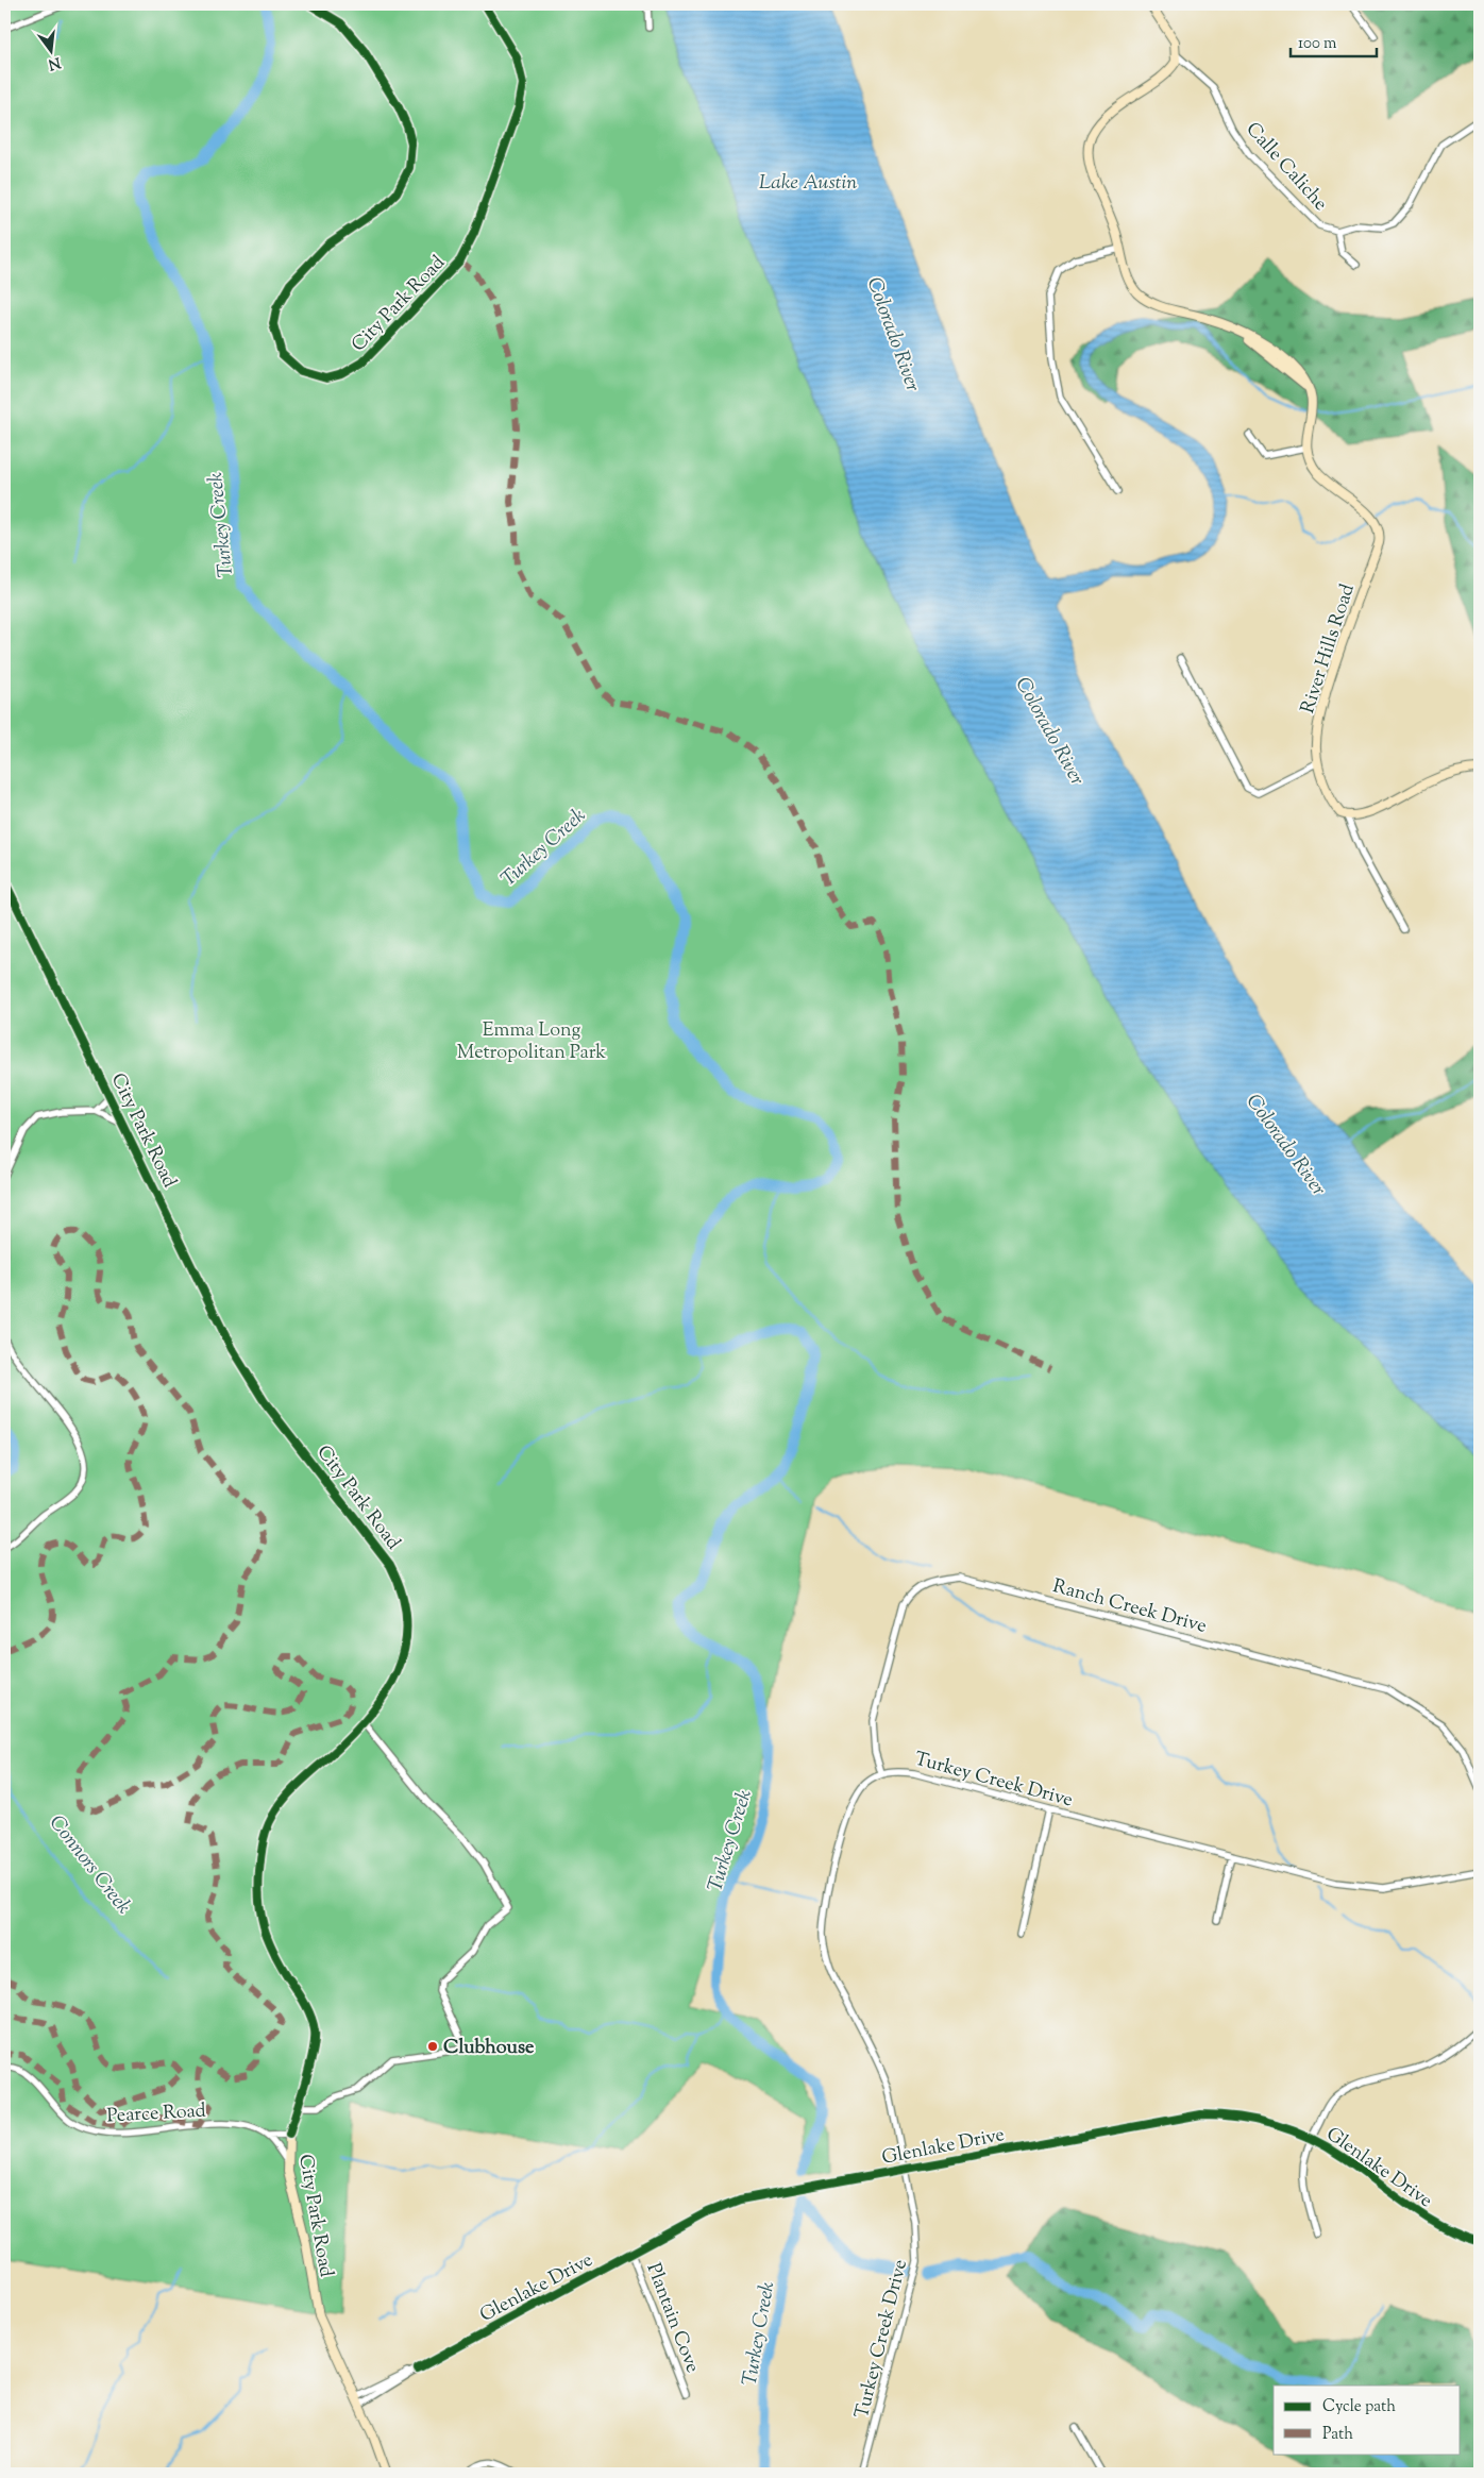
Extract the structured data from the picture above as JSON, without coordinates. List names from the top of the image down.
{
  "streets": {
    "street": [
      "Calle Caliche",
      "City Park Road",
      "River Hills Road",
      "Ranch Creek Drive",
      "Turkey Creek Drive",
      "Pearce Road",
      "Glenlake Drive",
      "Plantain Cove"
    ]
  },
  "crossings": [
    ["City Park Road", "Glenlake Drive"],
    ["Ranch Creek Drive", "Turkey Creek Drive"],
    ["Turkey Creek Drive", "Glenlake Drive"],
    ["Glenlake Drive", "Plantain Cove"]
  ],
  "water": [
    "Lake Austin",
    "Colorado River",
    "Turkey Creek",
    "Connors Creek"
  ],
  "parks": ["Emma Long Metropolitan Park"],
  "places": ["Clubhouse"],
  "legend": ["Cycle path", "Path"],
  "scale_bar": "100 m",
  "north": "bottom"
}
